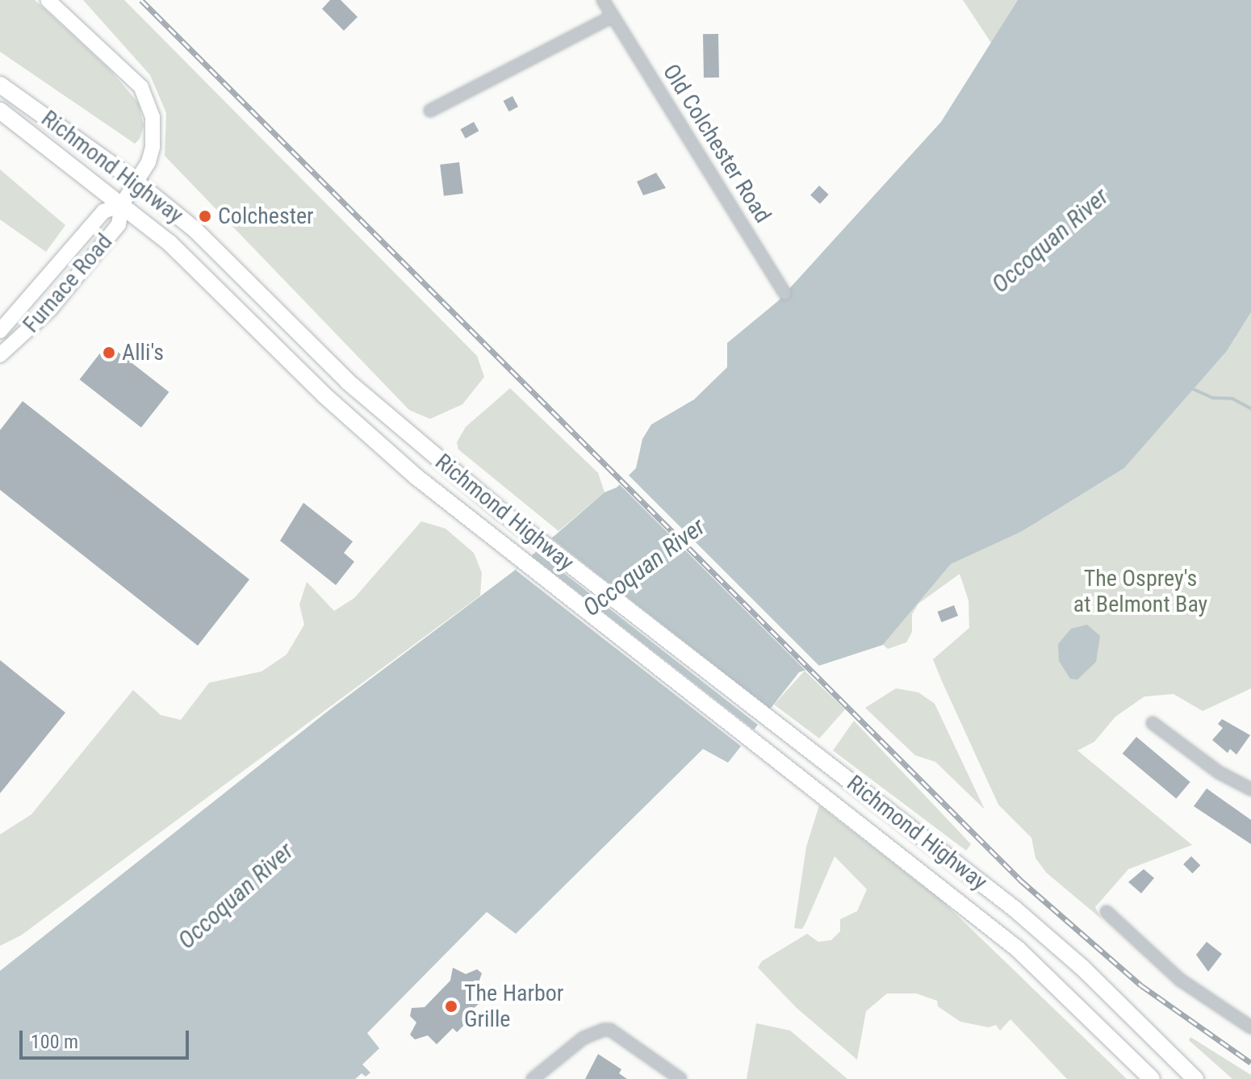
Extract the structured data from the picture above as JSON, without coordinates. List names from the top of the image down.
{
  "streets": {
    "main road": ["Richmond Highway", "Furnace Road"],
    "street": ["Old Colchester Road"]
  },
  "crossings": [
    ["Richmond Highway", "Furnace Road"]
  ],
  "water": ["Occoquan River"],
  "parks": ["The Osprey's at Belmont Bay"],
  "places": ["Colchester", "Alli's", "The Harbor Grille"],
  "scale_bar": "100 m"
}
